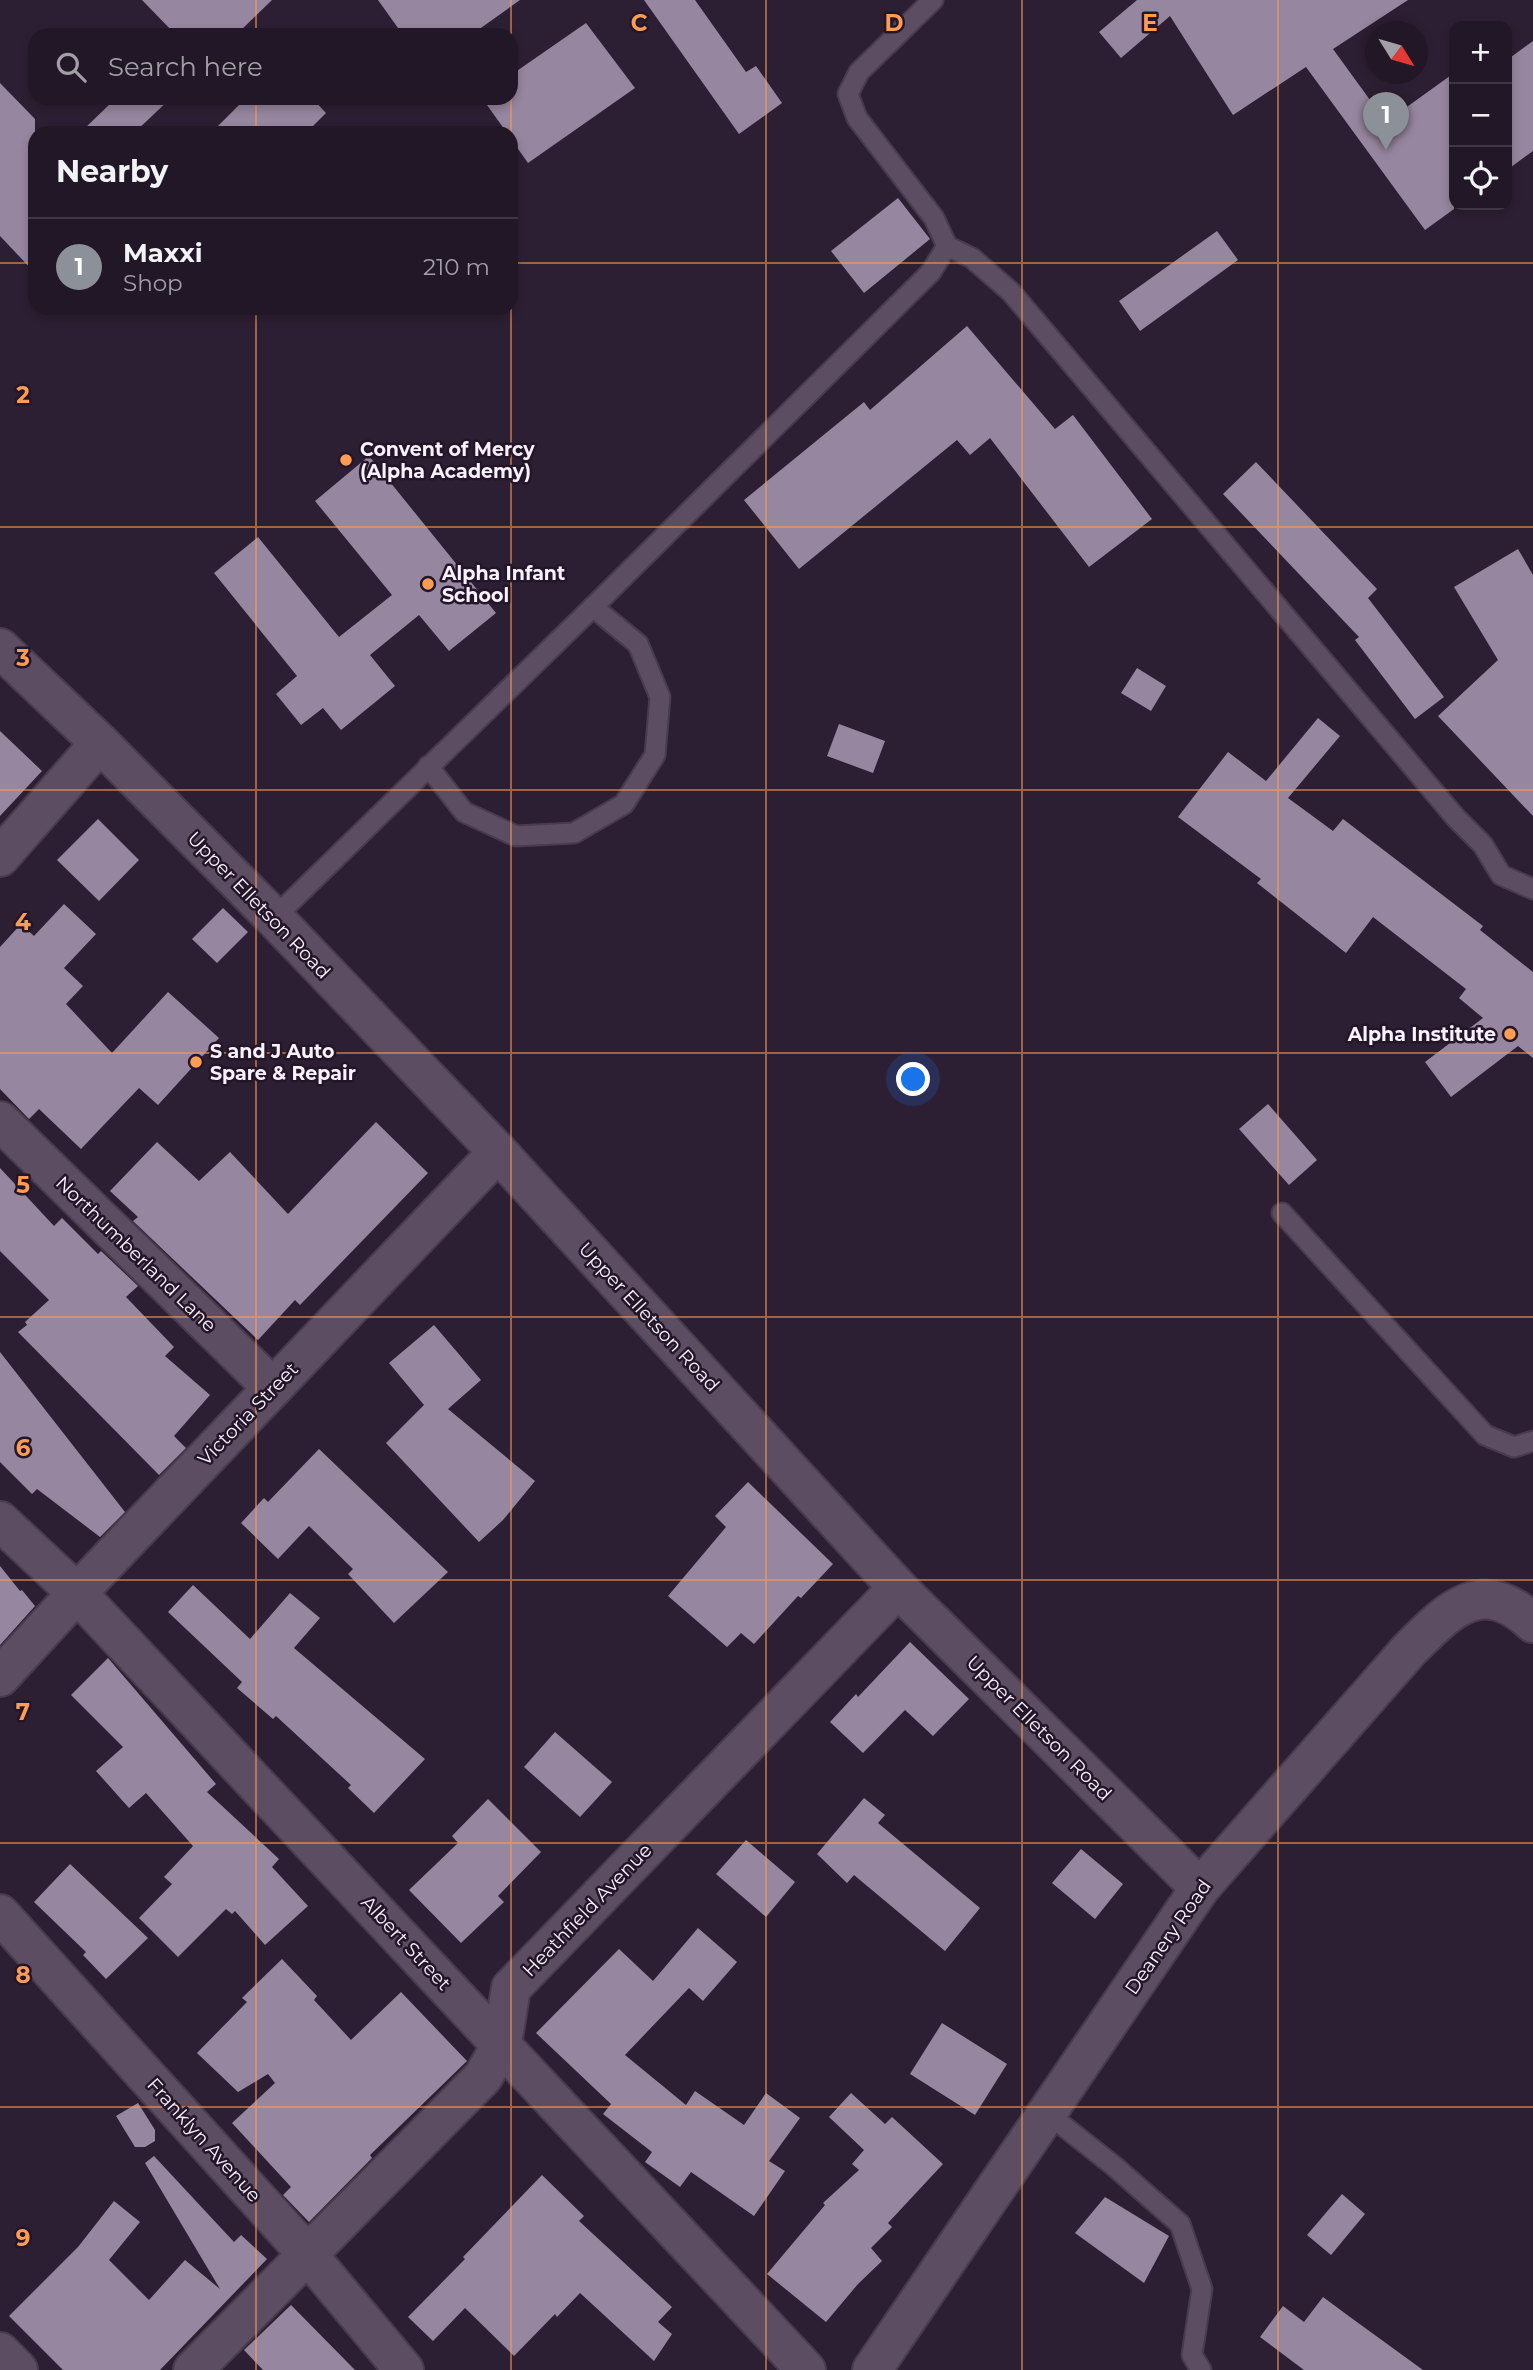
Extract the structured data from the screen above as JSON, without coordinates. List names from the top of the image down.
{
  "streets": {
    "street": [
      "Upper Elletson Road",
      "Northumberland Lane",
      "Victoria Street",
      "Heathfield Avenue",
      "Deanery Road",
      "Albert Street",
      "Franklyn Avenue"
    ]
  },
  "crossings": [
    ["Upper Elletson Road", "Victoria Street"],
    ["Upper Elletson Road", "Heathfield Avenue"],
    ["Upper Elletson Road", "Deanery Road"],
    ["Northumberland Lane", "Victoria Street"],
    ["Victoria Street", "Albert Street"],
    ["Heathfield Avenue", "Albert Street"],
    ["Heathfield Avenue", "Franklyn Avenue"]
  ],
  "places": [
    "Convent of Mercy (Alpha Academy)",
    "Alpha Infant School",
    "Alpha Institute",
    "S and J Auto Spare & Repair"
  ],
  "north": "bottom right",
  "page": {
    "map_buttons": ["+", "−"],
    "search": "Search here",
    "pins": "1",
    "heading": "Nearby",
    "list": [
      {
        "mark": "1",
        "name": "Maxxi",
        "note": "Shop",
        "value": "210 m"
      }
    ]
  },
  "grid": {
    "columns": ["C", "D", "E"],
    "rows": [
      "2",
      "3",
      "4",
      "5",
      "6",
      "7",
      "8",
      "9"
    ]
  }
}
